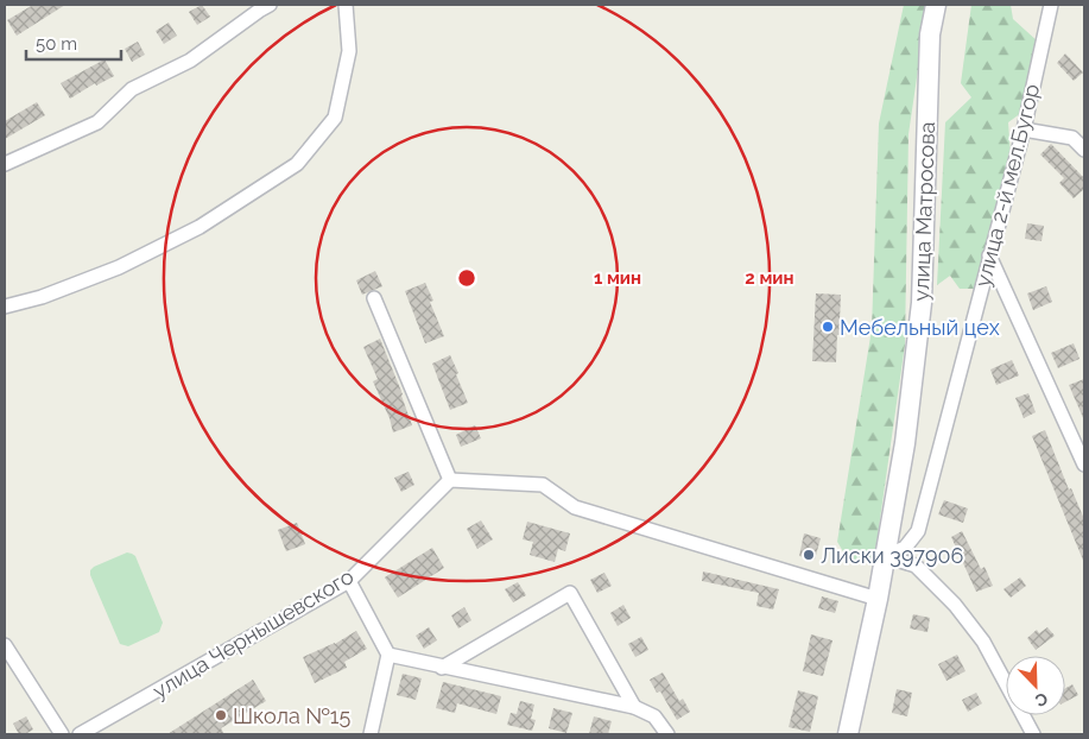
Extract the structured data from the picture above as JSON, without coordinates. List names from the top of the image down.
{
  "streets": {
    "main road": ["улица Матросова"],
    "street": ["улица 2-й мел.Бугор", "улица Чернышевского"]
  },
  "crossings": [
    ["улица 2-й мел.Бугор", "улица Матросова"]
  ],
  "places": ["Мебельный цех", "Лиски 397906", "Школа №15"],
  "scale_bar": "50 m",
  "north": "bottom right",
  "rings": ["1 мин", "2 мин"]
}
